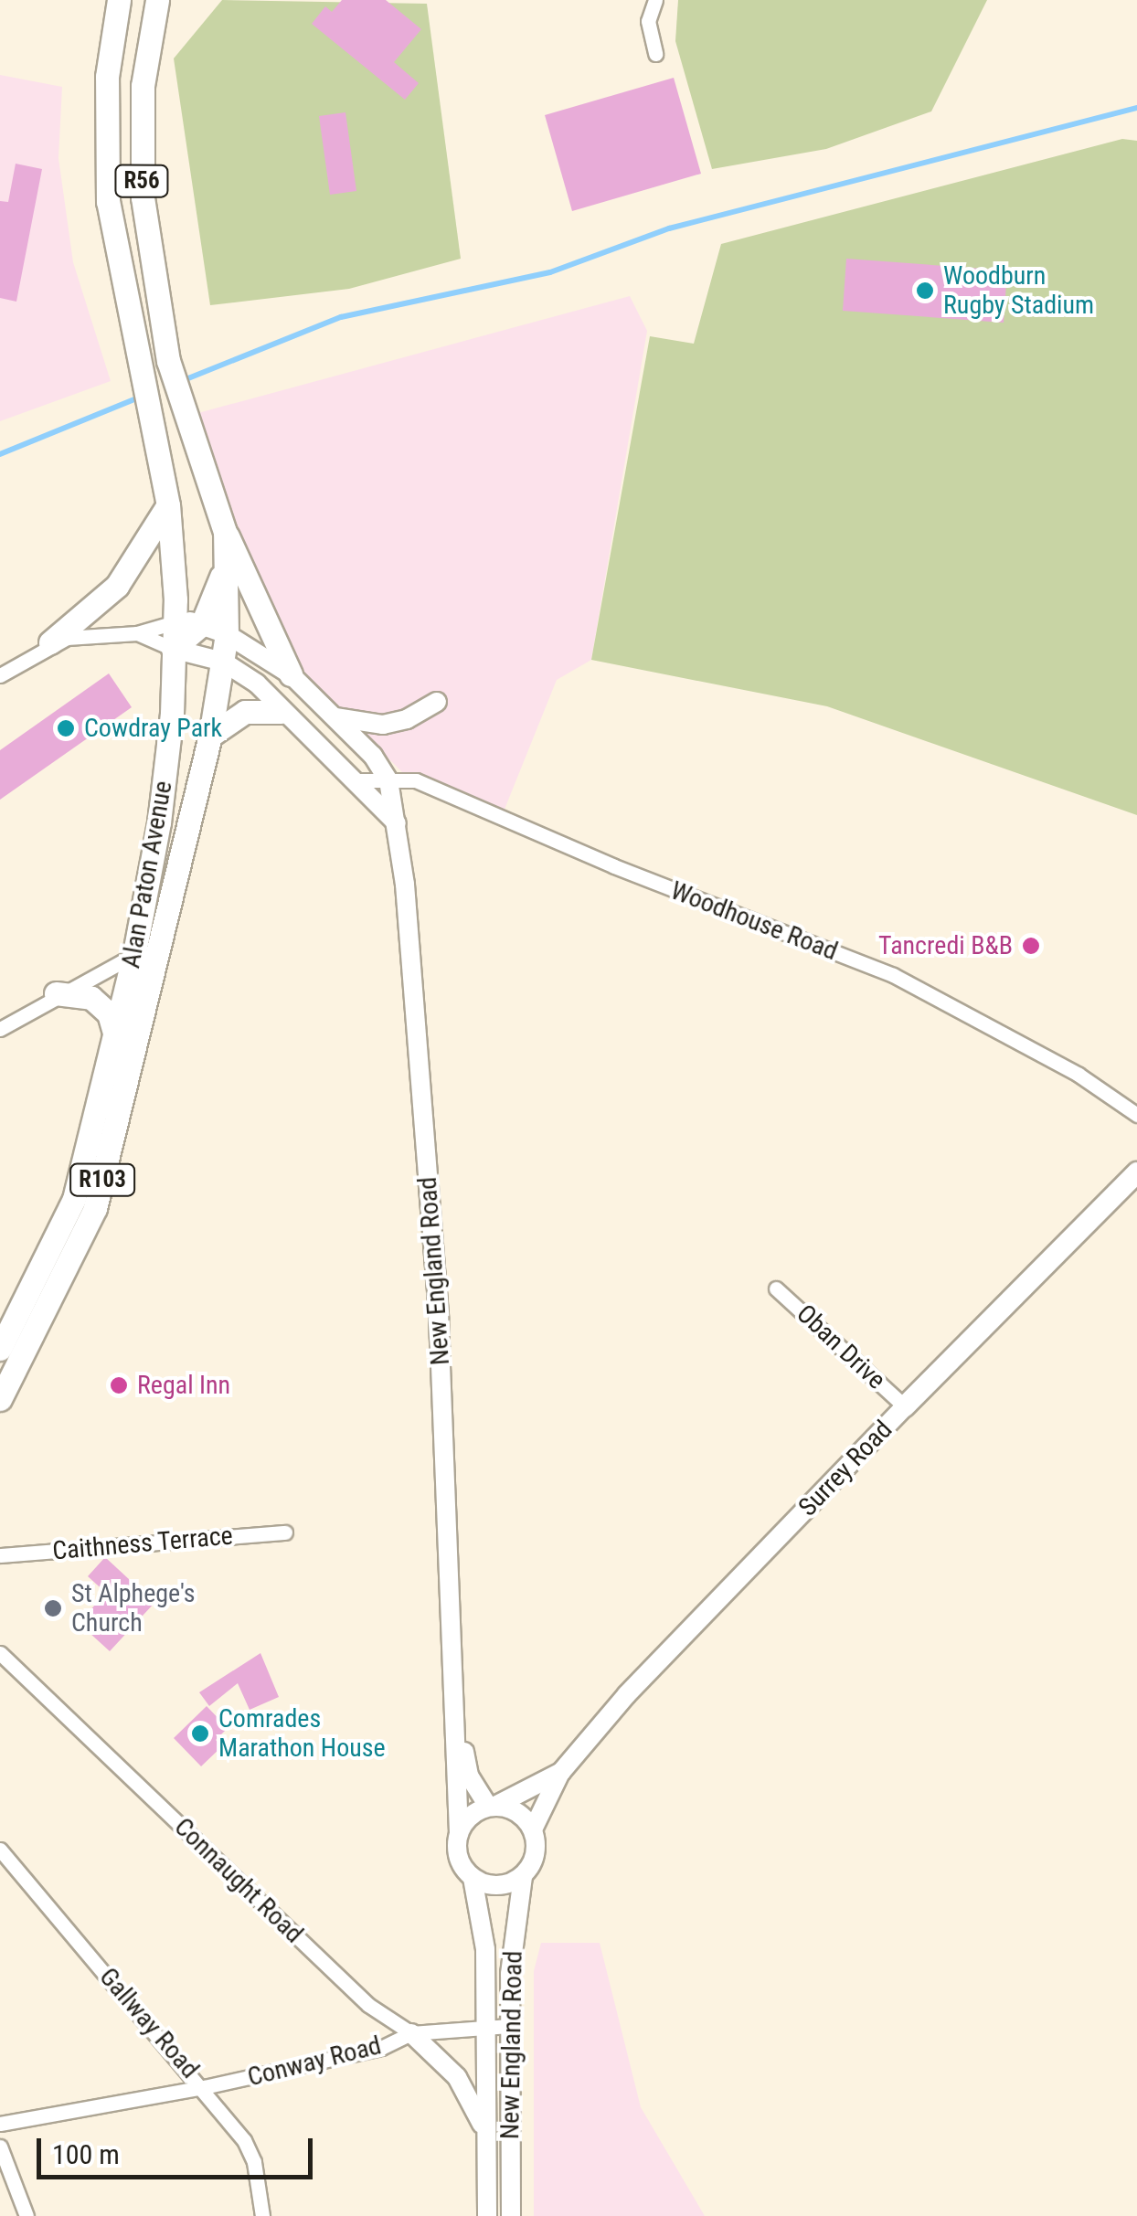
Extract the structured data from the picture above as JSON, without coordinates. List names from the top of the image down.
{
  "streets": {
    "main road": [
      "R56",
      "Alan Paton Avenue",
      "R103",
      "Surrey Road"
    ],
    "street": [
      "Woodhouse Road",
      "New England Road",
      "Oban Drive",
      "Caithness Terrace",
      "Connaught Road",
      "Gallway Road",
      "Conway Road"
    ]
  },
  "crossings": [
    ["R56", "Alan Paton Avenue"],
    ["Alan Paton Avenue", "New England Road"],
    ["Woodhouse Road", "New England Road"],
    ["New England Road", "Surrey Road"],
    ["Oban Drive", "Surrey Road"],
    ["Connaught Road", "Conway Road"],
    ["Gallway Road", "Conway Road"]
  ],
  "places": [
    "Woodburn Rugby Stadium",
    "Cowdray Park",
    "Tancredi B&B",
    "Regal Inn",
    "St Alphege's Church",
    "Comrades Marathon House"
  ],
  "scale_bar": "100 m"
}
